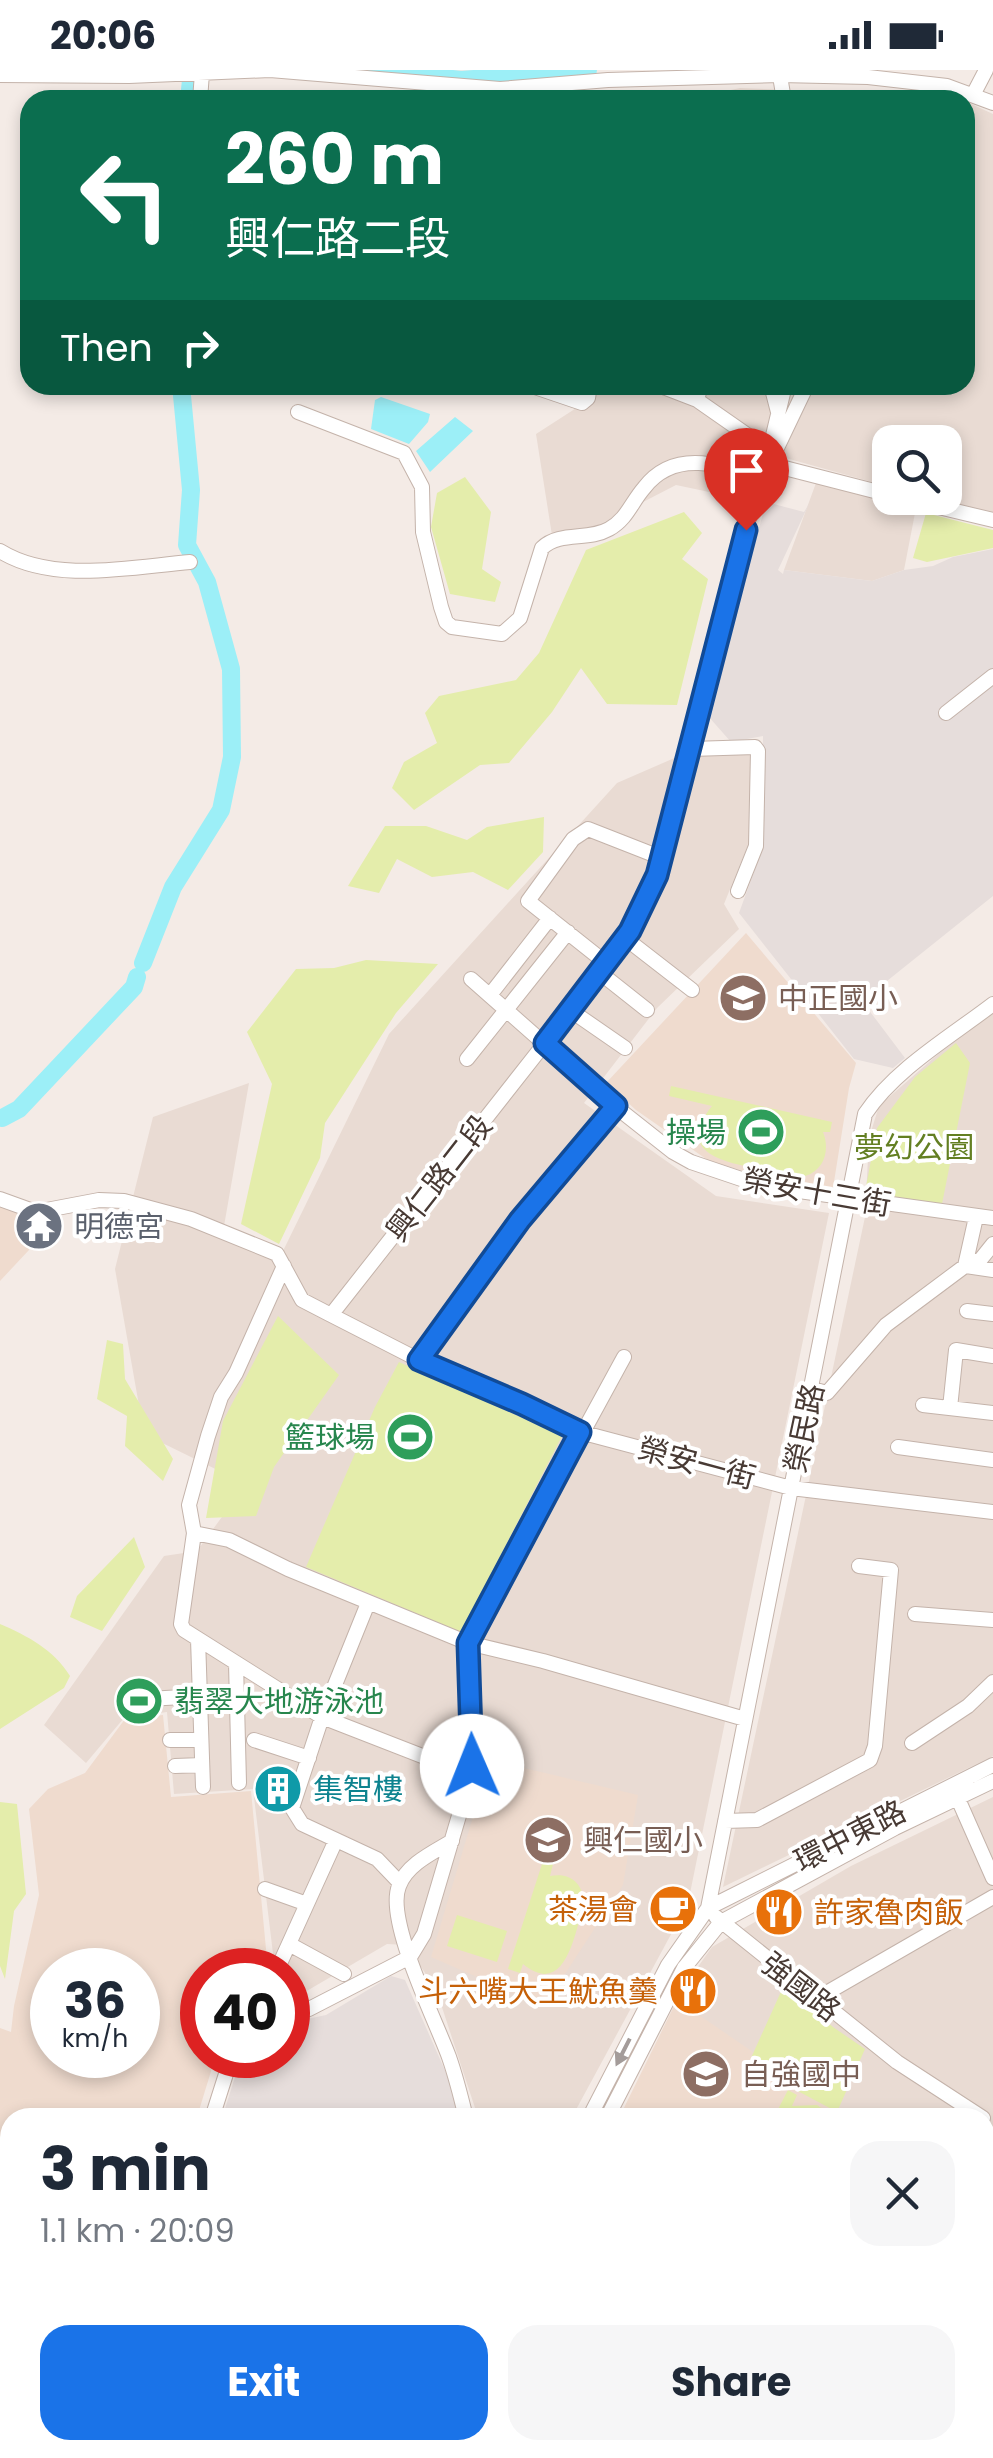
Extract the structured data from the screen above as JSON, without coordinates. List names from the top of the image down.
{
  "streets": {
    "street": [
      "興仁路二段",
      "榮安十三街",
      "榮民路",
      "榮安一街",
      "環中東路",
      "強國路"
    ]
  },
  "crossings": [
    ["興仁路二段", "榮安十三街"],
    ["榮安十三街", "榮民路"],
    ["榮民路", "榮安一街"],
    ["榮民路", "環中東路"],
    ["環中東路", "強國路"]
  ],
  "parks": ["夢幻公園"],
  "places": {
    "school or university": ["中正國小", "興仁國小", "自強國中"],
    "sports": ["操場", "籃球場", "翡翠大地游泳池"],
    "temple": ["明德宮"],
    "building": ["集智樓"],
    "cafe": ["茶湯會"],
    "restaurant": ["許家魯肉飯", "斗六嘴大王魷魚羹"]
  },
  "page": {
    "status": "20:06",
    "turn": ["260 m", "興仁路二段"],
    "then": "Then",
    "speed": "36 km/h",
    "limit": "40",
    "heading": ["3 min", "1.1 km · 20:09"],
    "buttons": ["Exit", "Share"]
  }
}
